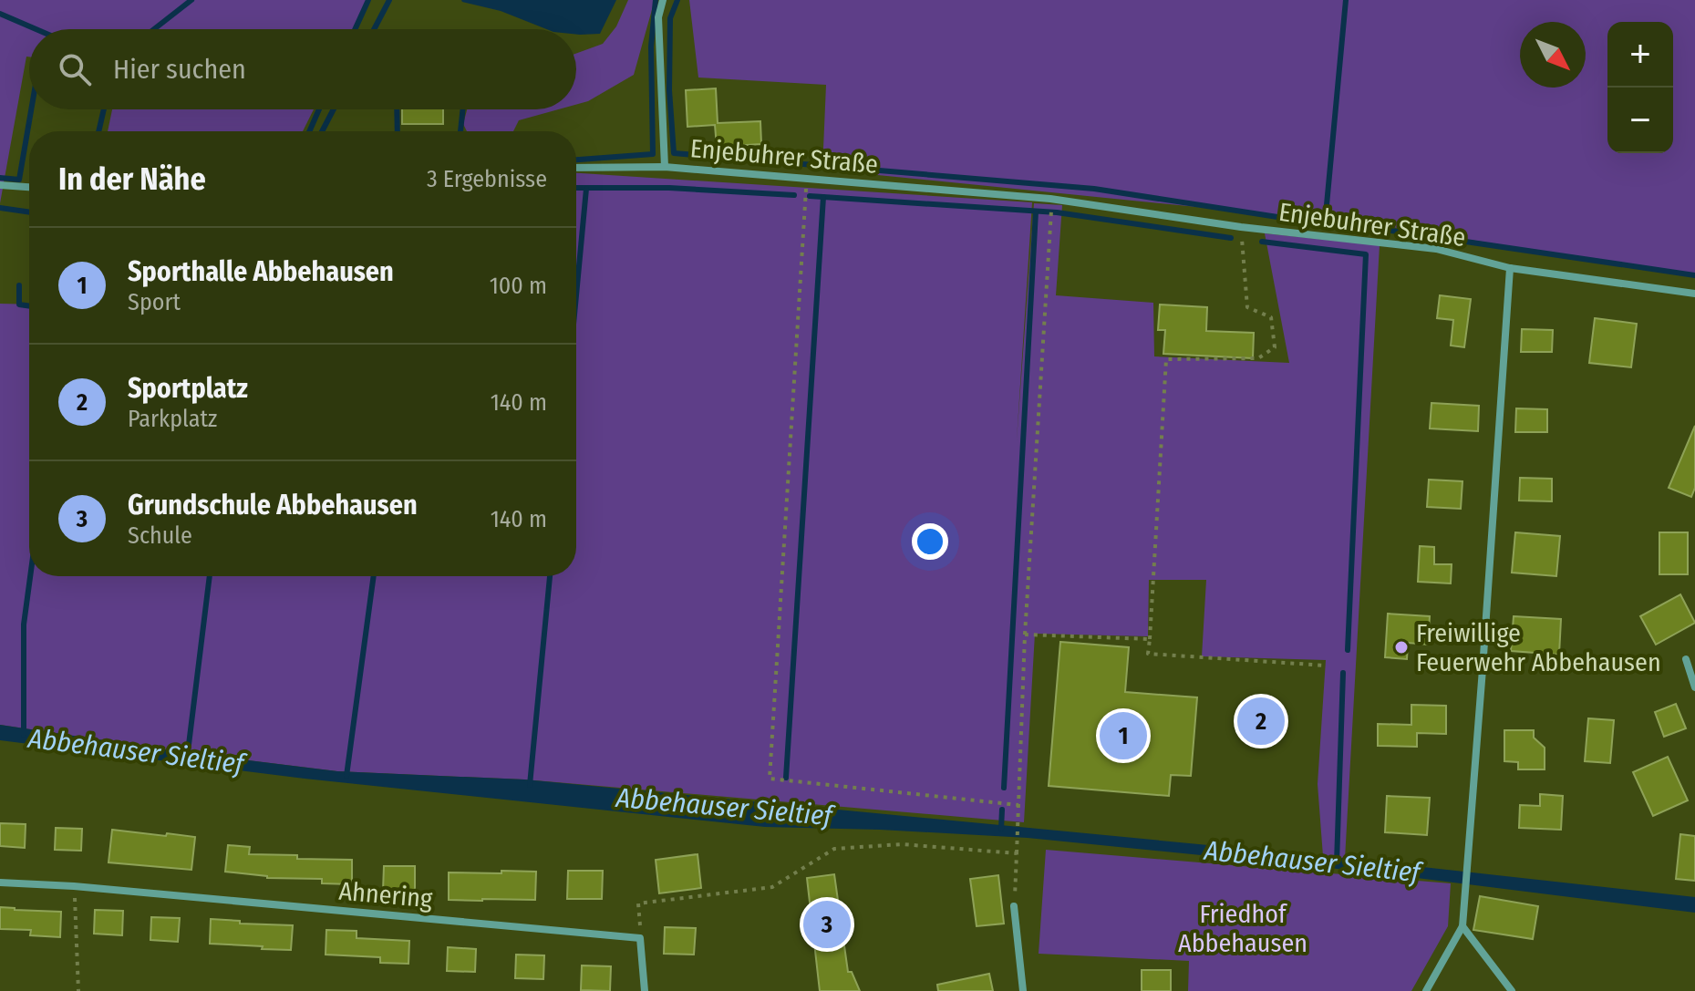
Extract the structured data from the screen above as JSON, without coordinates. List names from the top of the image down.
{
  "streets": {
    "street": ["Enjebuhrer Straße", "Ahnering"]
  },
  "water": ["Abbehauser Sieltief"],
  "parks": ["Friedhof Abbehausen"],
  "places": ["Freiwillige Feuerwehr Abbehausen"],
  "north": "bottom right",
  "page": {
    "map_buttons": ["+", "−"],
    "search": "Hier suchen",
    "heading": ["In der Nähe", "3 Ergebnisse"],
    "list": [
      {
        "mark": "1",
        "name": "Sporthalle Abbehausen",
        "note": "Sport",
        "value": "100 m"
      },
      {
        "mark": "2",
        "name": "Sportplatz",
        "note": "Parkplatz",
        "value": "140 m"
      },
      {
        "mark": "3",
        "name": "Grundschule Abbehausen",
        "note": "Schule",
        "value": "140 m"
      }
    ],
    "pins": ["2", "1", "3"]
  }
}
